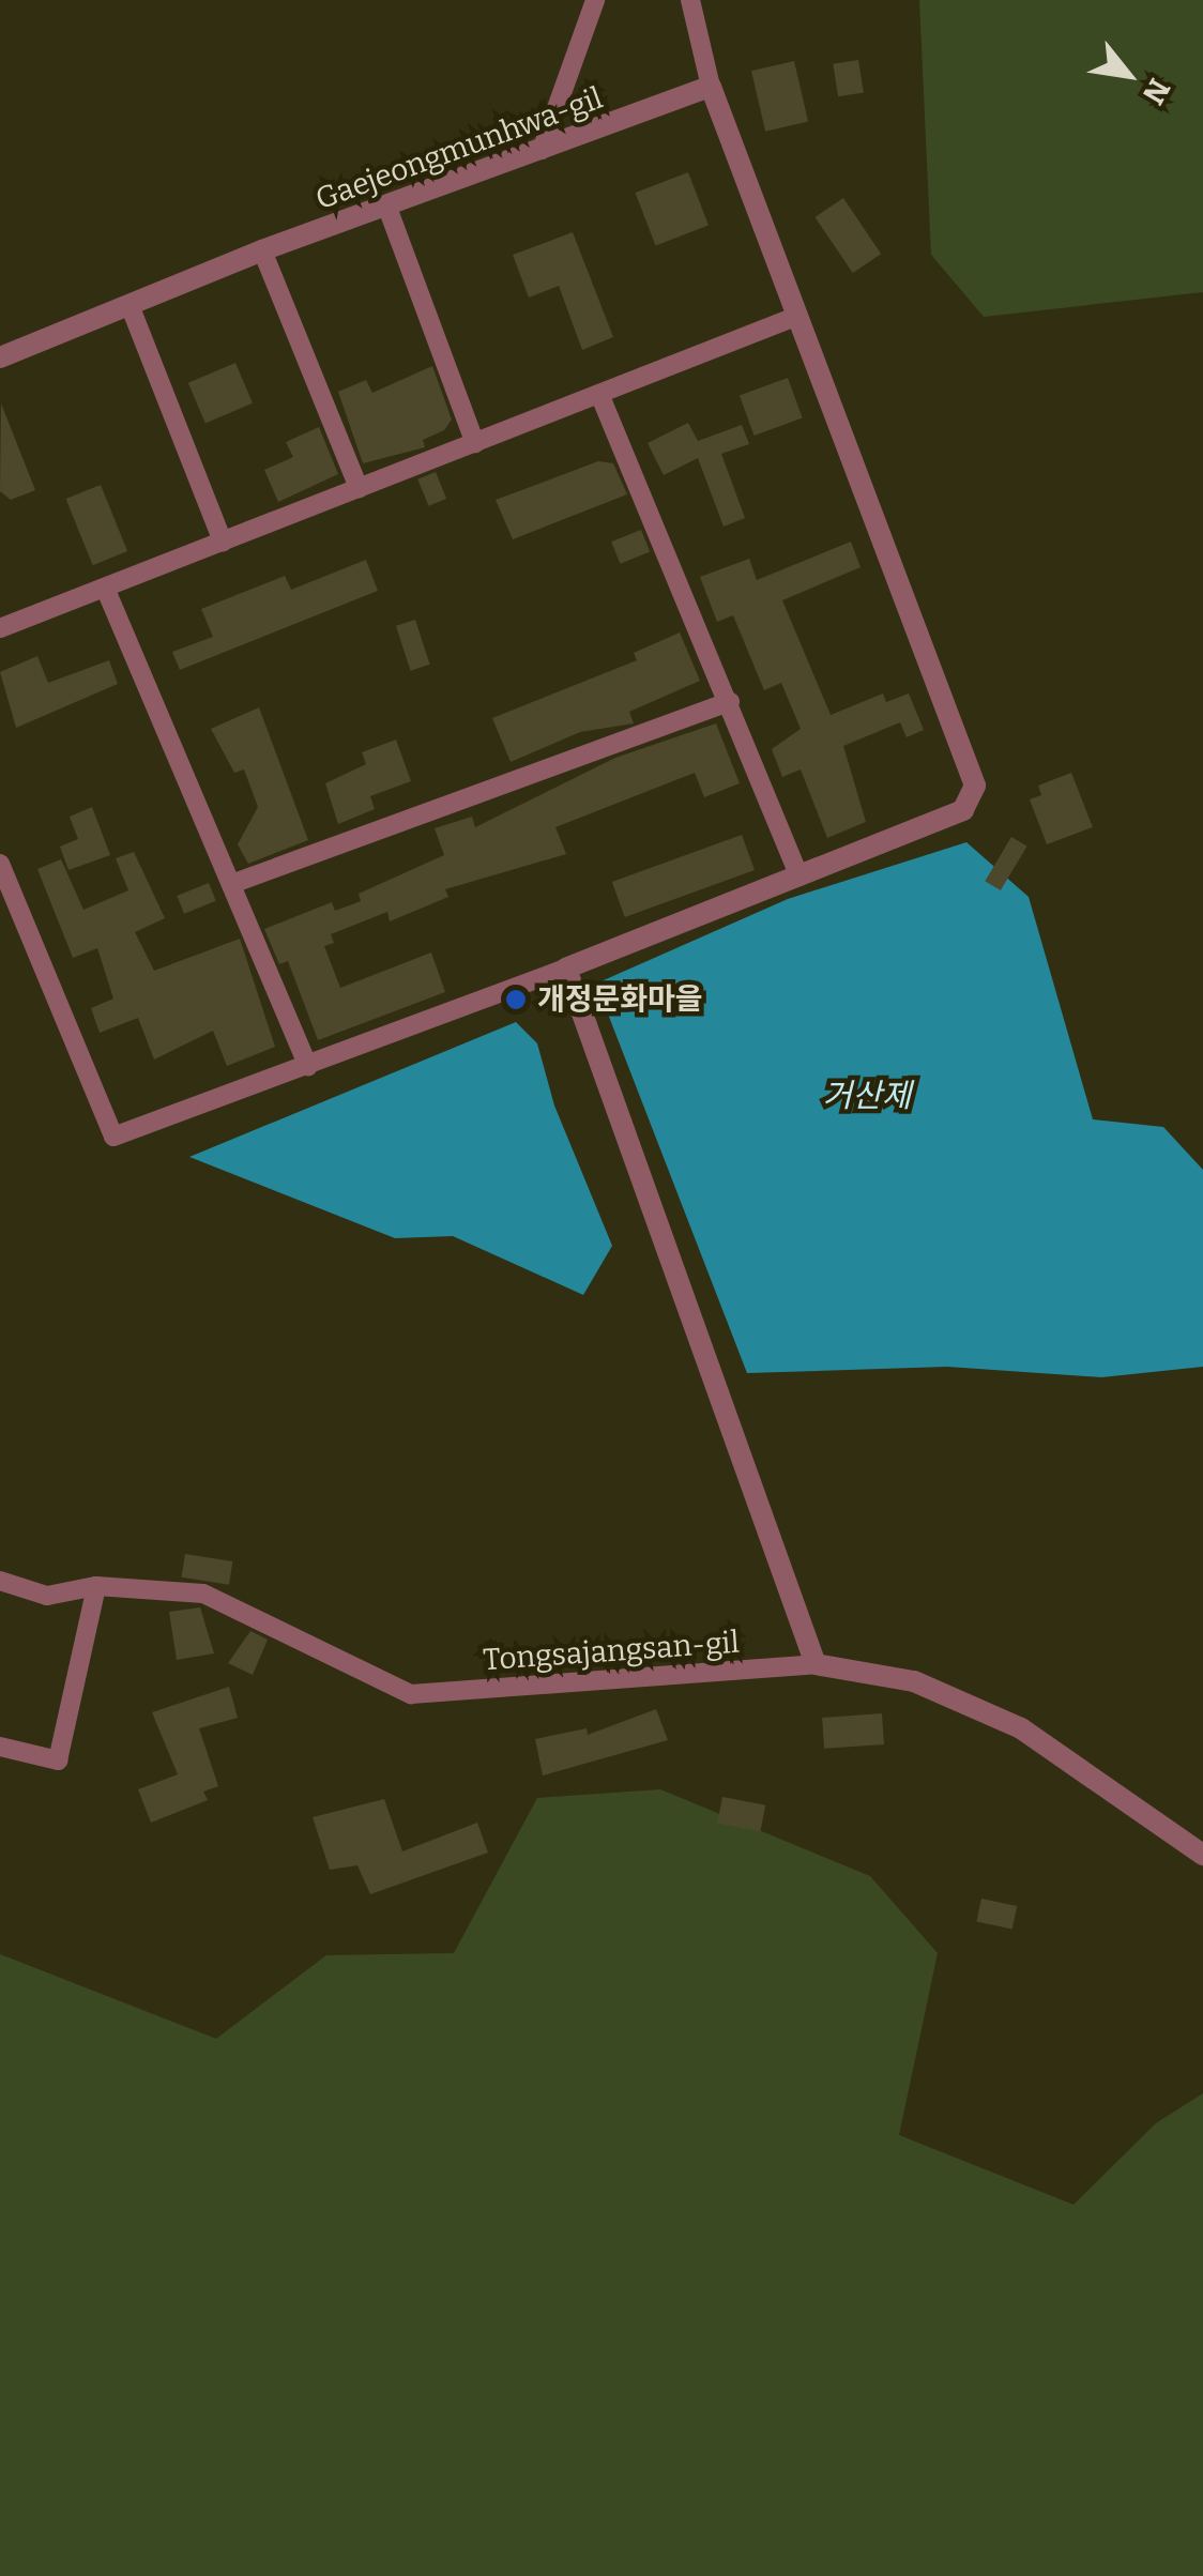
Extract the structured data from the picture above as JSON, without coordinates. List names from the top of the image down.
{
  "streets": {
    "street": ["Gaejeongmunhwa-gil", "Tongsajangsan-gil"]
  },
  "water": ["거산제"],
  "places": ["개정문화마을"],
  "north": "bottom right"
}
